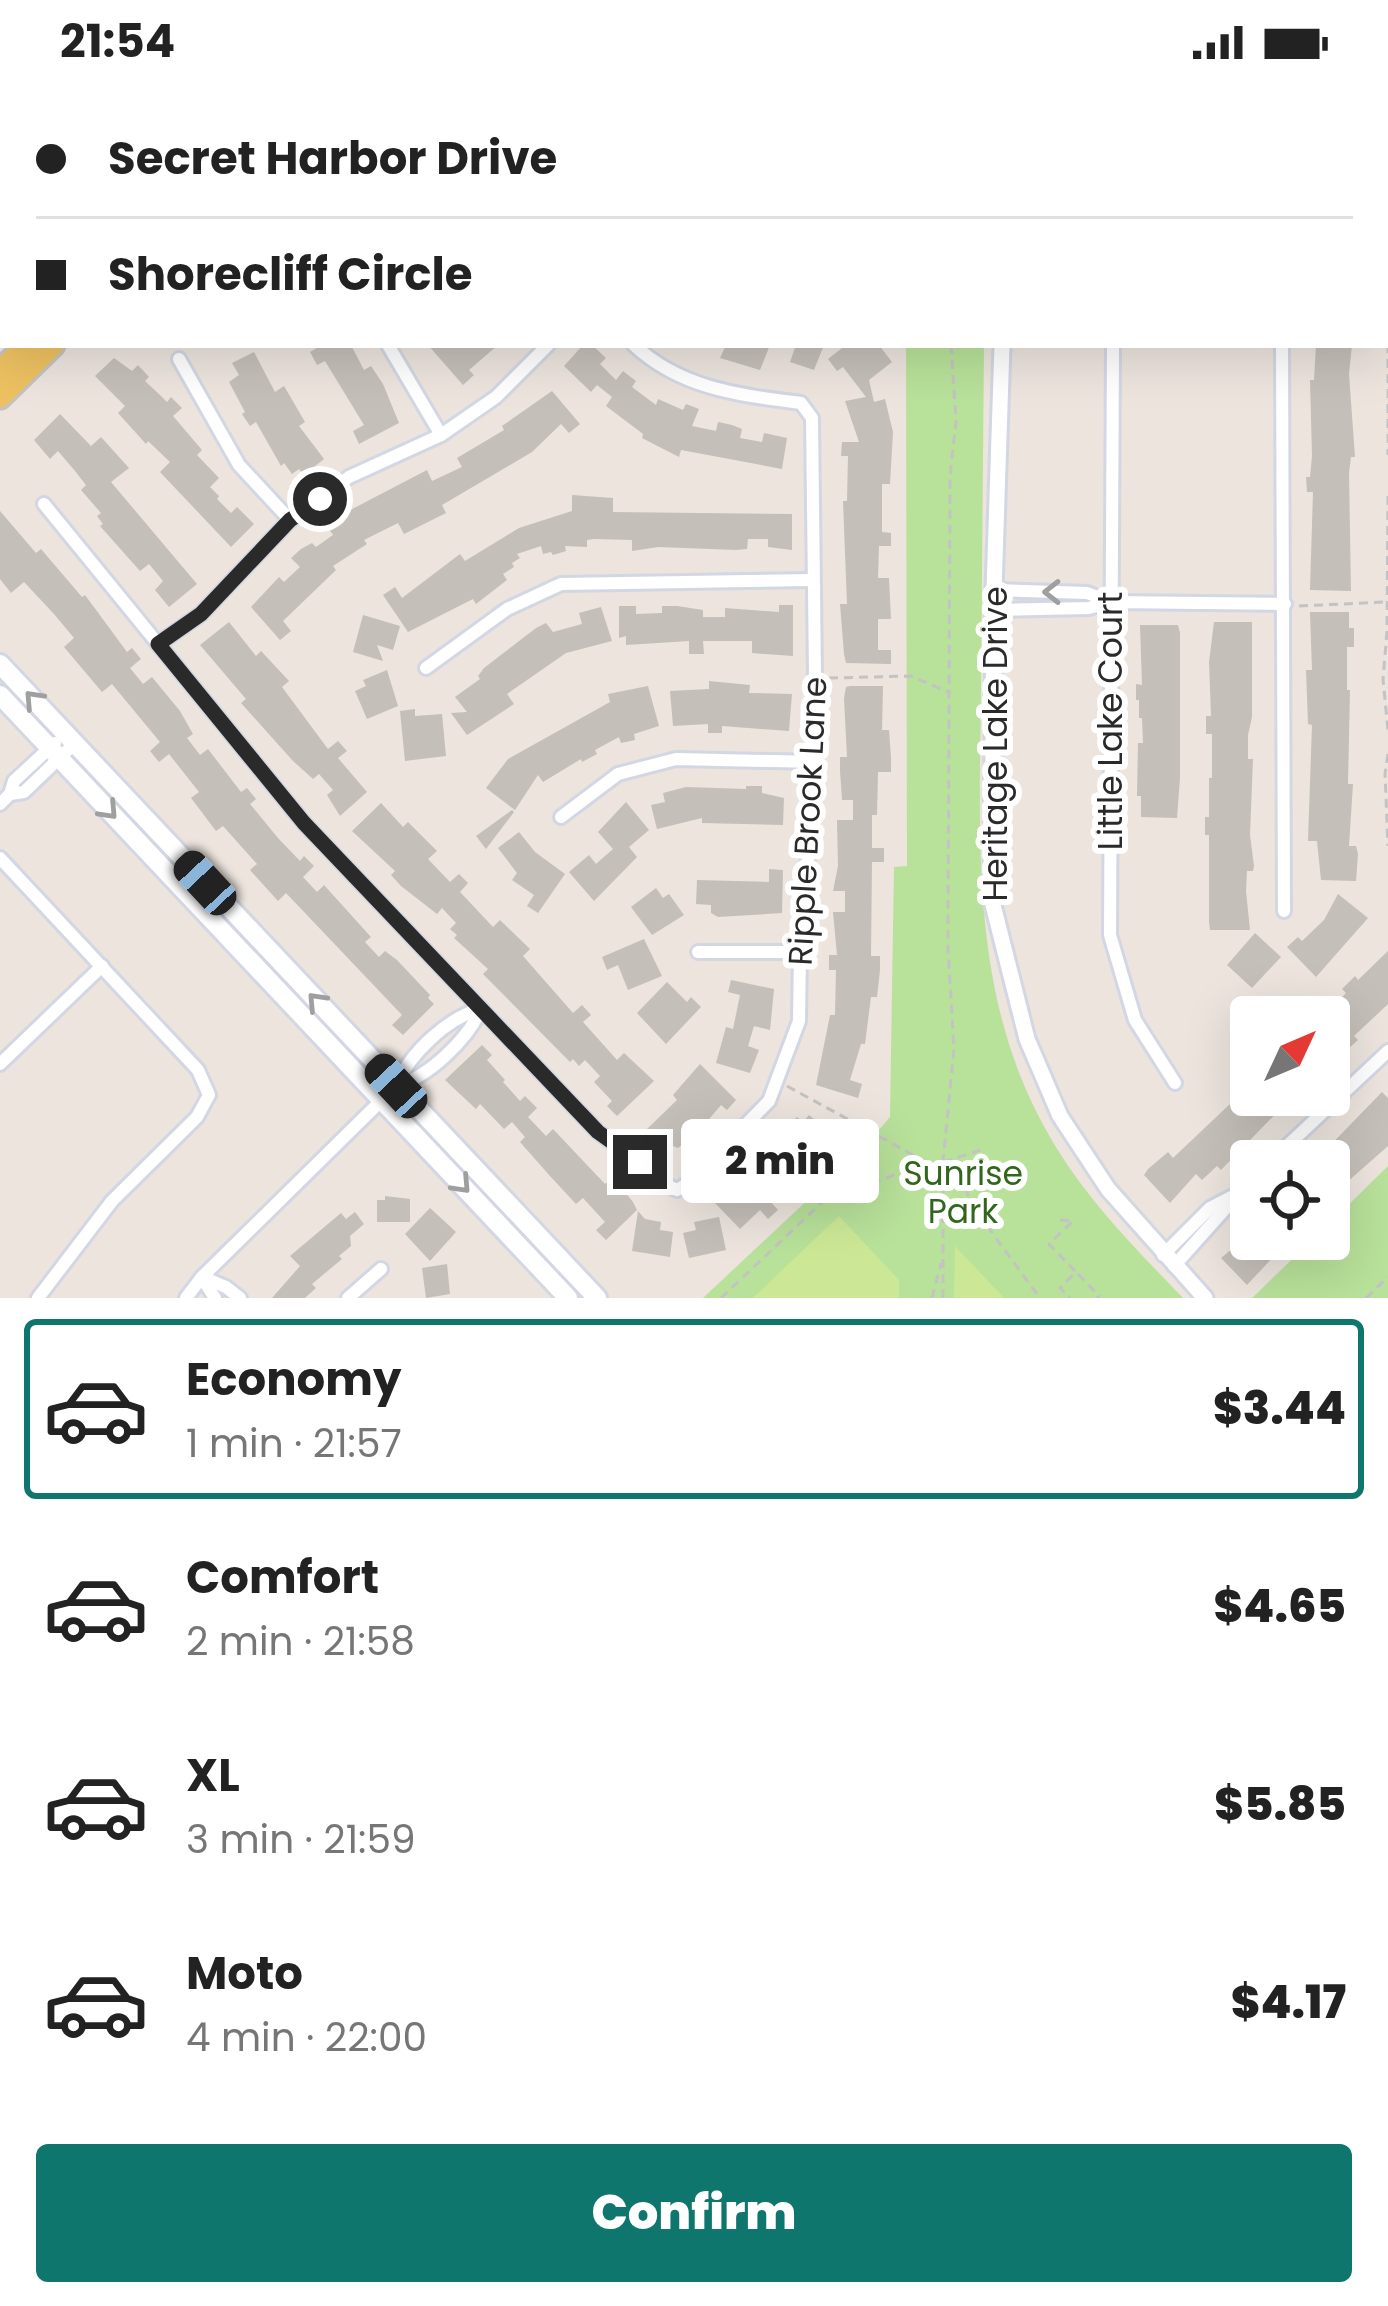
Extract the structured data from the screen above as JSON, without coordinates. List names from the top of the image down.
{
  "streets": {
    "street": ["Little Lake Court", "Heritage Lake Drive", "Ripple Brook Lane"]
  },
  "parks": ["Sunrise Park"],
  "north": "top right",
  "page": {
    "status": "21:54",
    "banner": ["Secret Harbor Drive", "Shorecliff Circle"],
    "bubble": "2 min",
    "list": [
      {
        "name": "Economy",
        "note": "1 min · 21:57",
        "value": "$3.44"
      },
      {
        "name": "Comfort",
        "note": "2 min · 21:58",
        "value": "$4.65"
      },
      {
        "name": "XL",
        "note": "3 min · 21:59",
        "value": "$5.85"
      },
      {
        "name": "Moto",
        "note": "4 min · 22:00",
        "value": "$4.17"
      }
    ],
    "buttons": "Confirm"
  }
}
